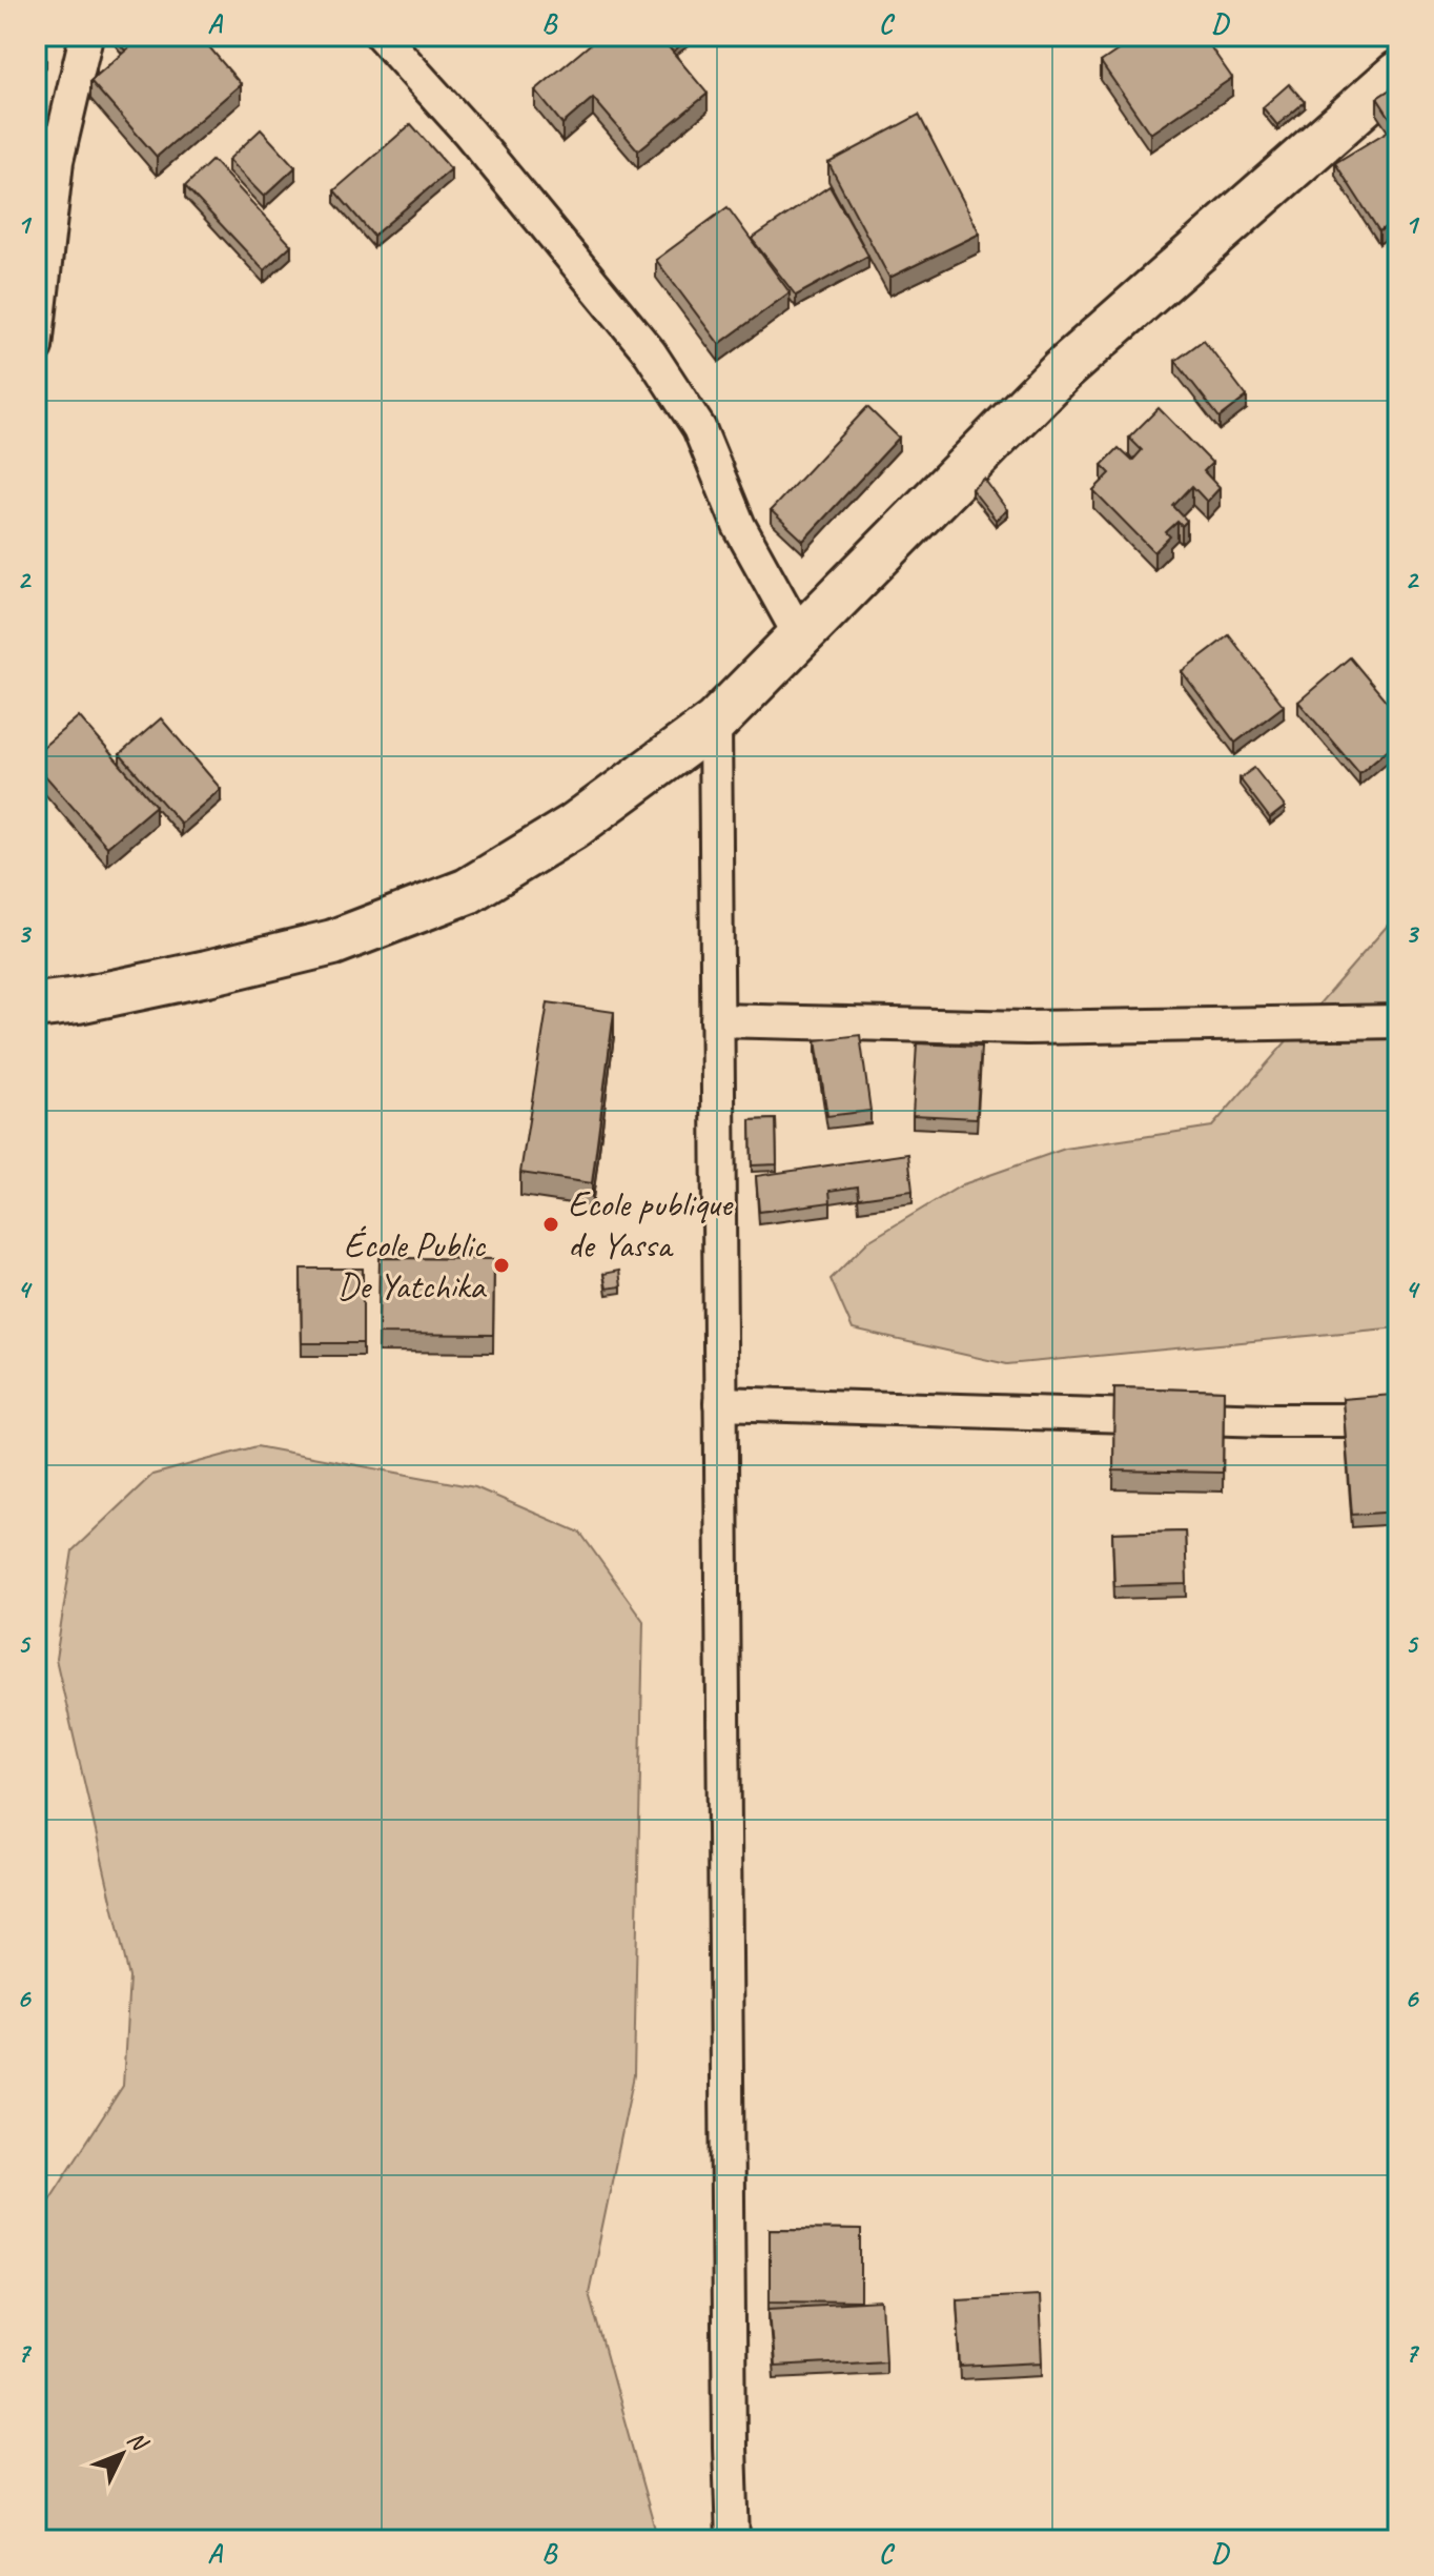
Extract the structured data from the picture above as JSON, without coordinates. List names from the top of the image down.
{
  "places": ["Ecole publique de Yassa", "École Public De Yatchika"],
  "north": "top right",
  "grid": {
    "columns": [
      "A",
      "B",
      "C",
      "D"
    ],
    "rows": [
      "1",
      "2",
      "3",
      "4",
      "5",
      "6",
      "7"
    ]
  }
}
